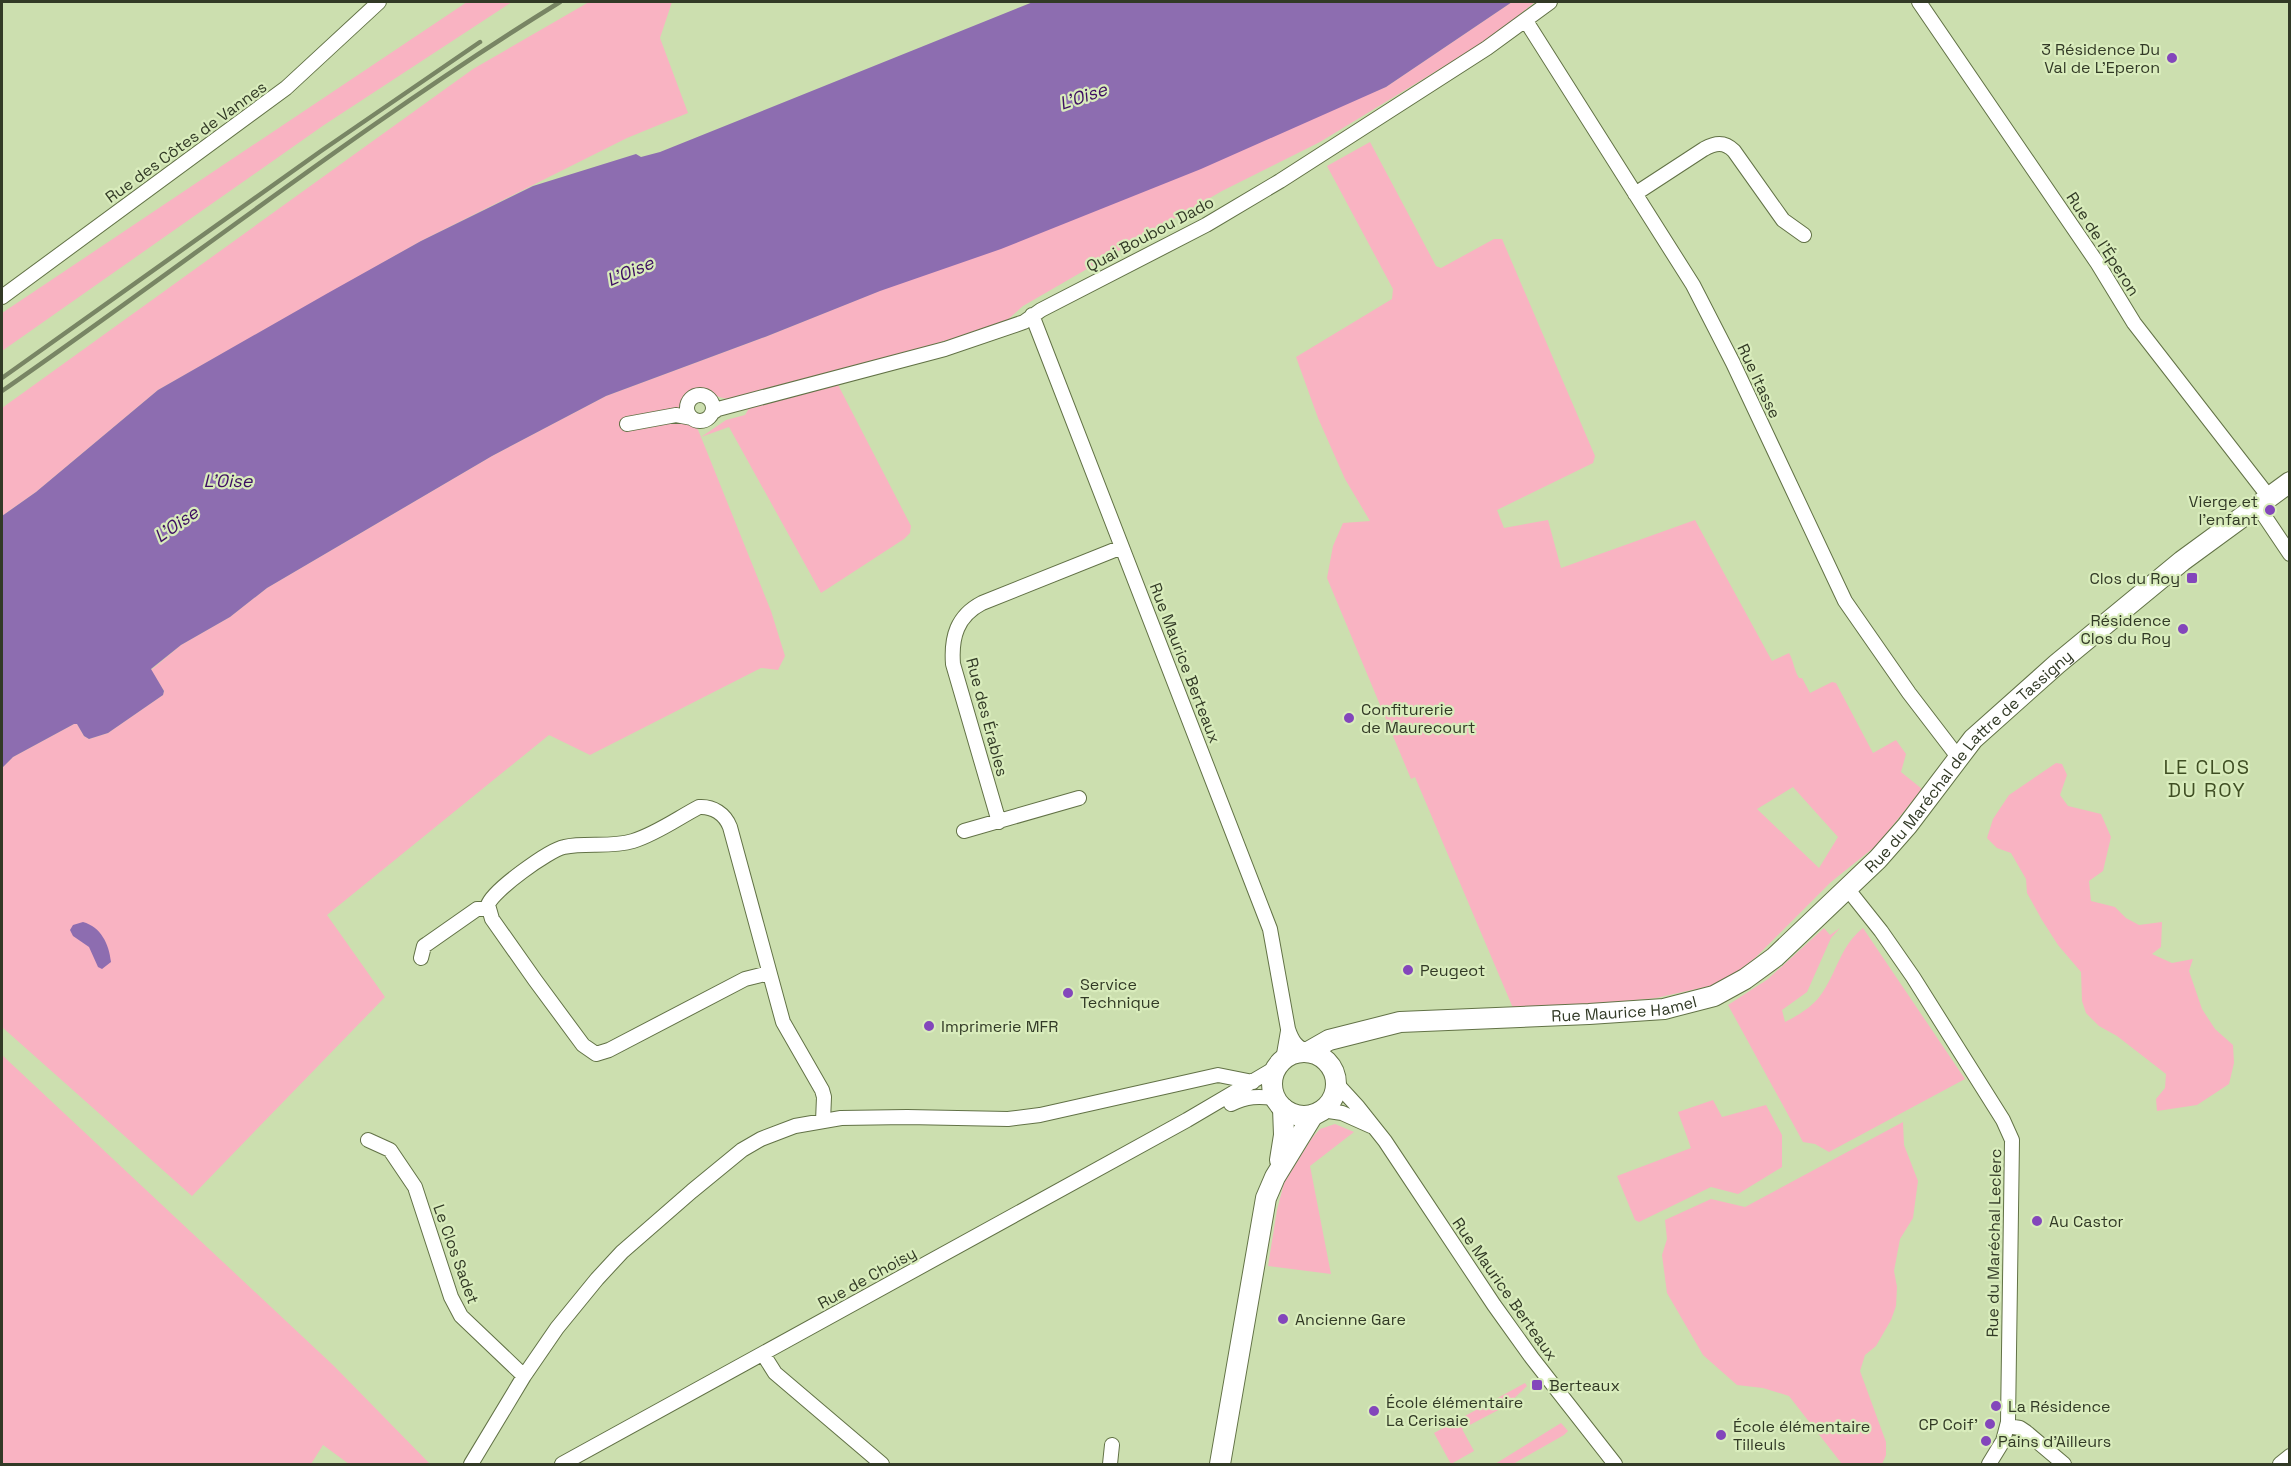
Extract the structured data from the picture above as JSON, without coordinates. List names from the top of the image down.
{
  "streets": {
    "main road": ["Rue du Maréchal de Lattre de Tassigny", "Rue Maurice Hamel"],
    "street": [
      "Rue des Côtes de Vannes",
      "Quai Boubou Dado",
      "Rue de l'Éperon",
      "Rue Itasse",
      "Rue Maurice Berteaux",
      "Rue des Érables",
      "Rue du Maréchal Leclerc",
      "Le Clos Sadet",
      "Rue de Choisy"
    ]
  },
  "crossings": [
    ["Quai Boubou Dado", "Rue Itasse"],
    ["Quai Boubou Dado", "Rue Maurice Berteaux"],
    ["Rue de l'Éperon", "Rue du Maréchal de Lattre de Tassigny"],
    ["Rue Itasse", "Rue du Maréchal de Lattre de Tassigny"],
    ["Rue Maurice Berteaux", "Rue des Érables"],
    ["Rue Maurice Berteaux", "Rue Maurice Hamel"],
    ["Rue Maurice Berteaux", "Rue de Choisy"],
    ["Rue du Maréchal de Lattre de Tassigny", "Rue Maurice Hamel"],
    ["Rue du Maréchal de Lattre de Tassigny", "Rue du Maréchal Leclerc"],
    ["Rue Maurice Hamel", "Rue du Maréchal Leclerc"],
    ["Rue Maurice Hamel", "Rue de Choisy"]
  ],
  "districts": ["LE CLOS DU ROY"],
  "water": ["L'Oise", "L’Oise"],
  "places": {
    "other": [
      "3 Résidence Du Val de L'Eperon",
      "Vierge et l'enfant",
      "Résidence Clos du Roy",
      "Confiturerie de Maurecourt",
      "Peugeot",
      "Service Technique",
      "Imprimerie MFR",
      "Au Castor",
      "Ancienne Gare",
      "La Résidence",
      "École élémentaire La Cerisaie",
      "CP Coif'",
      "École élémentaire Tilleuls",
      "Pains d'Ailleurs"
    ],
    "transit": ["Clos du Roy", "Berteaux"]
  }
}
